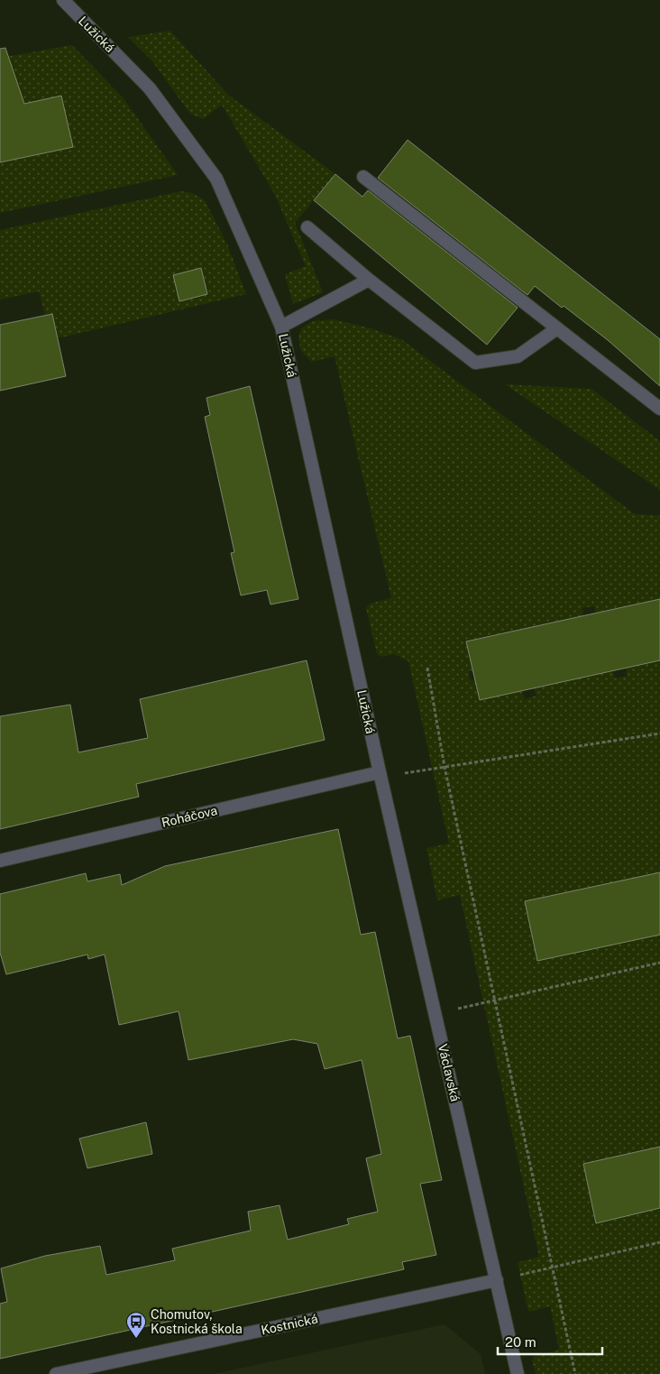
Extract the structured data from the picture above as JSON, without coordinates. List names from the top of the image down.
{
  "streets": {
    "street": [
      "Lužická",
      "Roháčova",
      "Václavská",
      "Kostnická"
    ]
  },
  "crossings": [
    ["Lužická", "Roháčova"],
    ["Lužická", "Václavská"],
    ["Roháčova", "Václavská"],
    ["Václavská", "Kostnická"]
  ],
  "places": {
    "bus stop": ["Chomutov, Kostnická škola"]
  },
  "scale_bar": "20 m"
}
